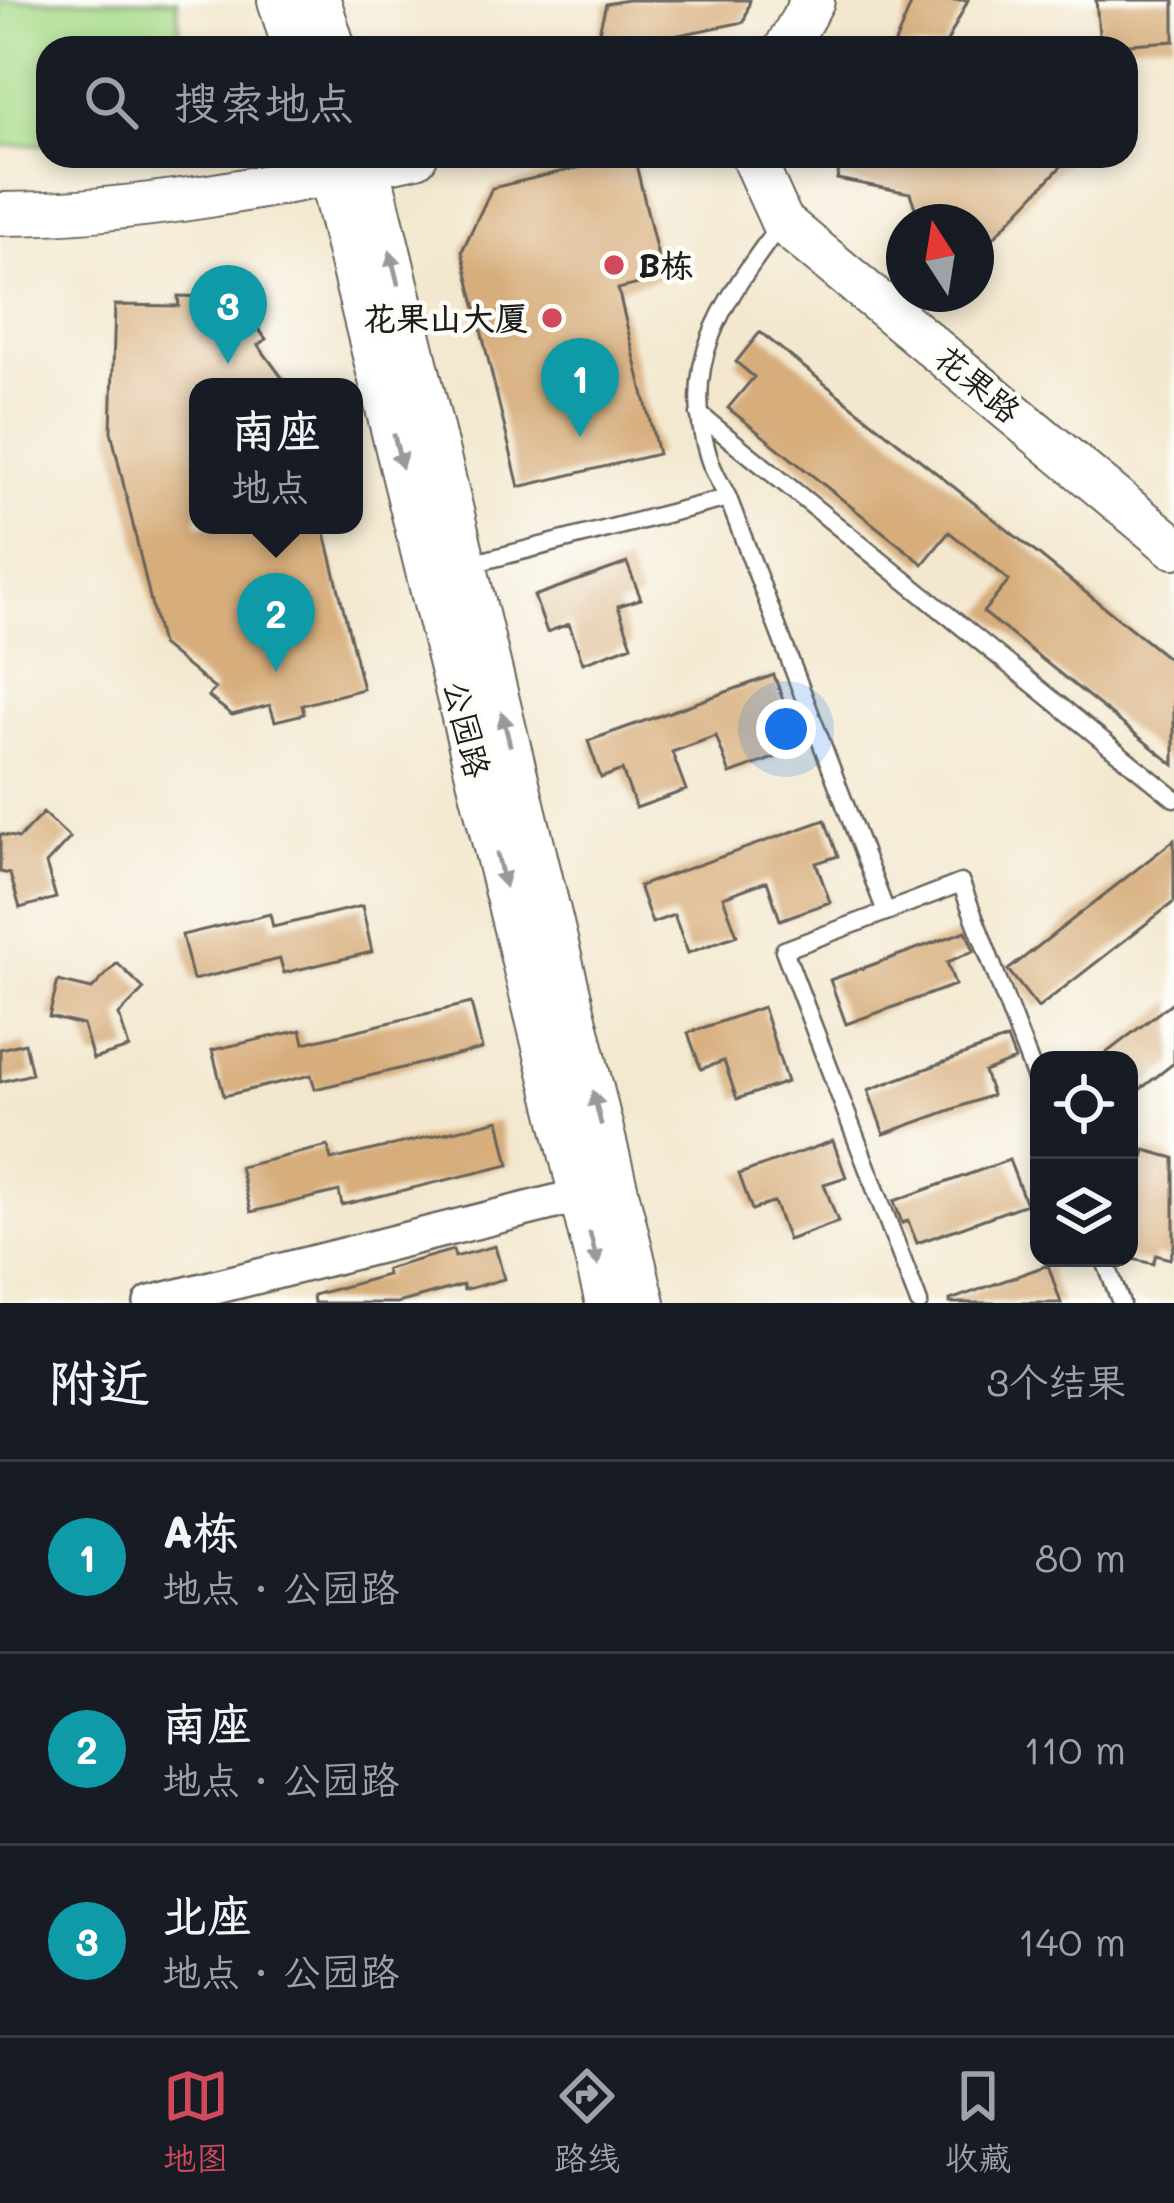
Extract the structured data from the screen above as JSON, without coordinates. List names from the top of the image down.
{
  "streets": {
    "street": ["花果路", "公园路"]
  },
  "places": ["B栋", "花果山大厦"],
  "north": "top",
  "page": {
    "search": "搜索地点",
    "pins": ["3", "1", "2"],
    "popup": ["南座", "地点"],
    "heading": ["附近", "3个结果"],
    "list": [
      {
        "mark": "1",
        "name": "A栋",
        "note": "地点 · 公园路",
        "value": "80 m"
      },
      {
        "mark": "2",
        "name": "南座",
        "note": "地点 · 公园路",
        "value": "110 m"
      },
      {
        "mark": "3",
        "name": "北座",
        "note": "地点 · 公园路",
        "value": "140 m"
      }
    ],
    "nav": ["地图", "路线", "收藏"]
  }
}
